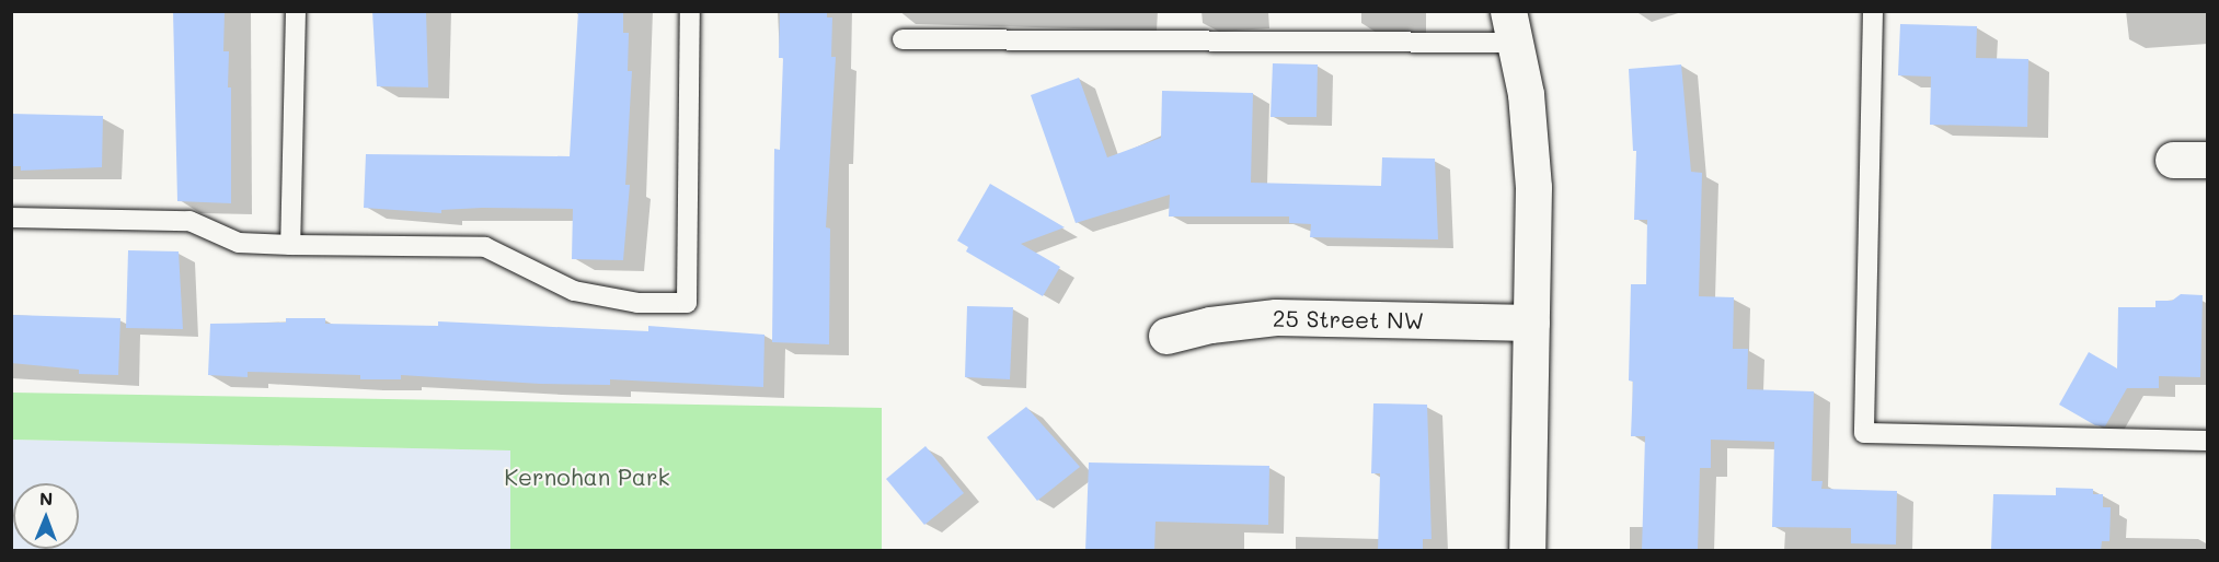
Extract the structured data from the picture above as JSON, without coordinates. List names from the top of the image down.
{
  "streets": {
    "street": ["25 Street NW"]
  },
  "parks": ["Kernohan Park"],
  "north": "top"
}
